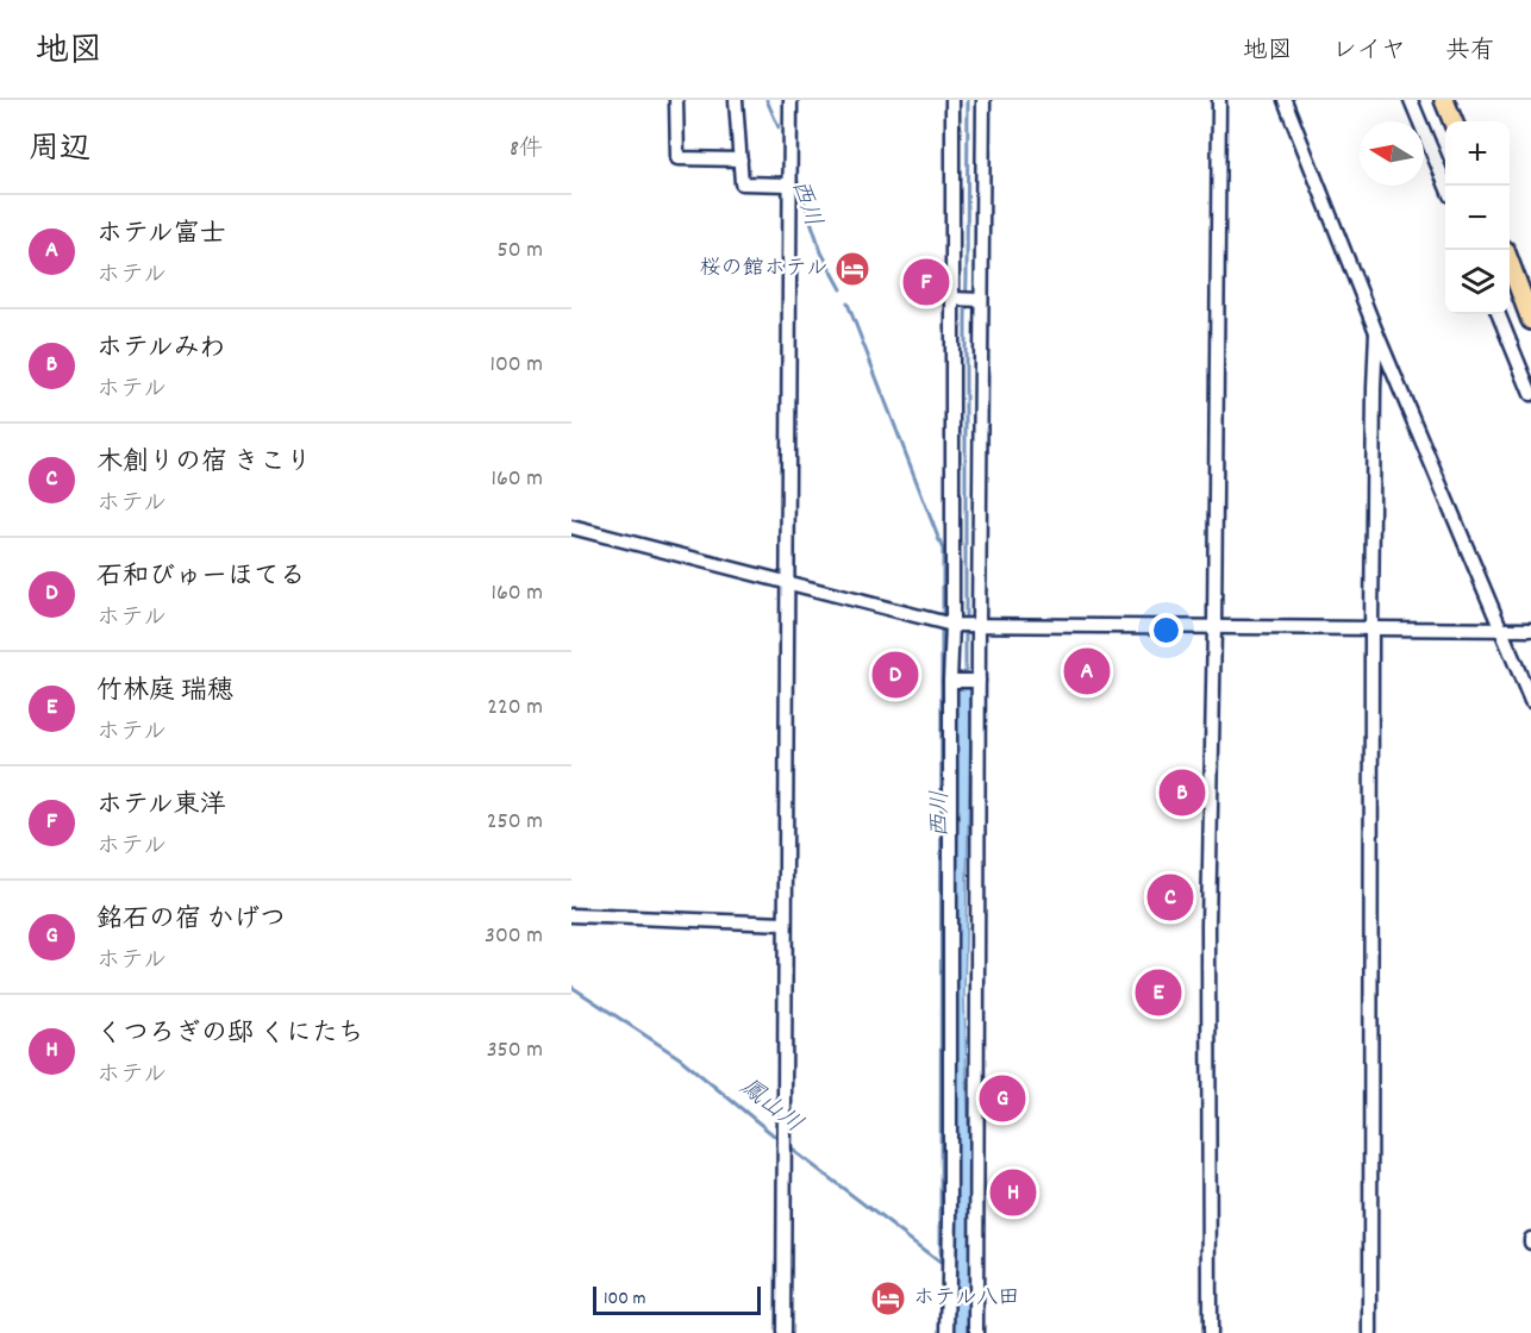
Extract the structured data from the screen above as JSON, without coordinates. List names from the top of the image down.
{
  "water": ["西川", "鳳山川"],
  "places": {
    "hotel": ["桜の館ホテル", "ホテル八田"]
  },
  "scale_bar": "100 m",
  "north": "left",
  "page": {
    "header": "地図",
    "nav": ["地図", "レイヤ", "共有"],
    "heading": ["周辺", "8件"],
    "map_buttons": ["+", "−"],
    "list": [
      {
        "mark": "A",
        "name": "ホテル富士",
        "note": "ホテル",
        "value": "50 m"
      },
      {
        "mark": "B",
        "name": "ホテルみわ",
        "note": "ホテル",
        "value": "100 m"
      },
      {
        "mark": "C",
        "name": "木創りの宿 きこり",
        "note": "ホテル",
        "value": "160 m"
      },
      {
        "mark": "D",
        "name": "石和びゅーほてる",
        "note": "ホテル",
        "value": "160 m"
      },
      {
        "mark": "E",
        "name": "竹林庭 瑞穂",
        "note": "ホテル",
        "value": "220 m"
      },
      {
        "mark": "F",
        "name": "ホテル東洋",
        "note": "ホテル",
        "value": "250 m"
      },
      {
        "mark": "G",
        "name": "銘石の宿 かげつ",
        "note": "ホテル",
        "value": "300 m"
      },
      {
        "mark": "H",
        "name": "くつろぎの邸 くにたち",
        "note": "ホテル",
        "value": "350 m"
      }
    ],
    "pins": [
      "F",
      "A",
      "D",
      "B",
      "C",
      "E",
      "G",
      "H"
    ],
    "scale": "100 m"
  }
}
